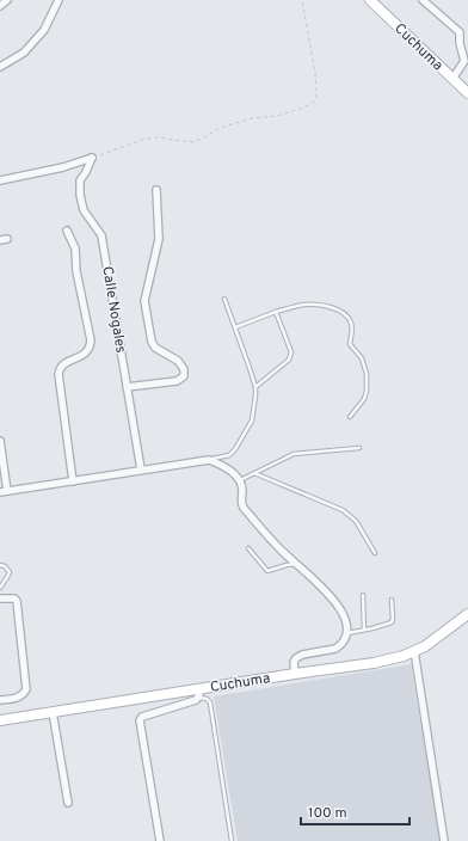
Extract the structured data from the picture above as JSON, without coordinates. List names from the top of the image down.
{
  "streets": {
    "street": ["Cuchuma", "Calle Nogales"]
  },
  "scale_bar": "100 m"
}
